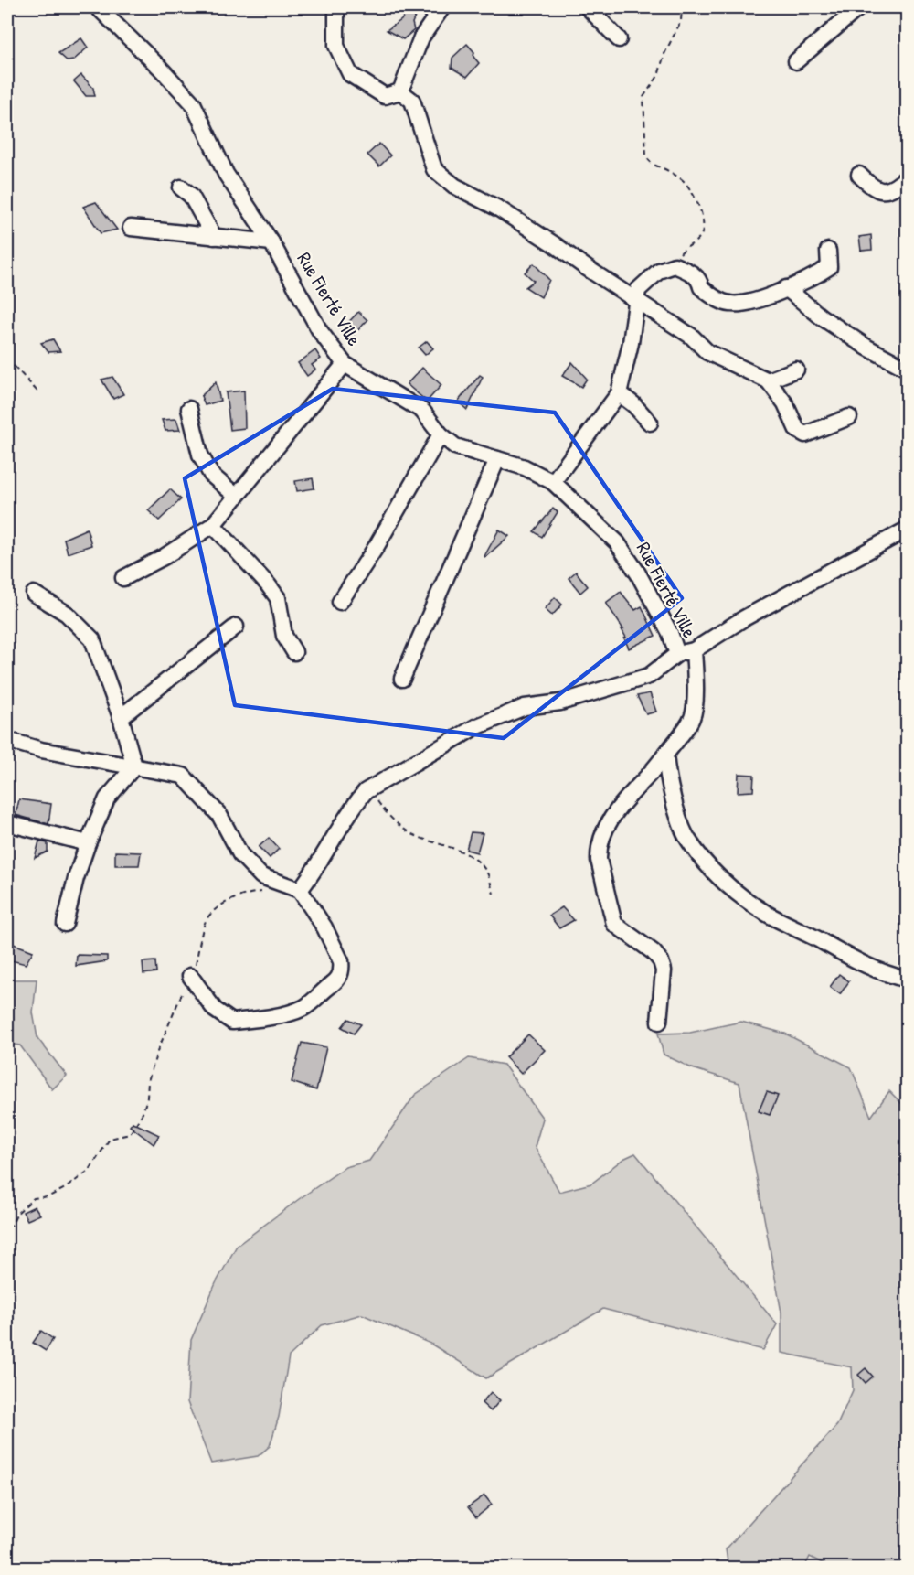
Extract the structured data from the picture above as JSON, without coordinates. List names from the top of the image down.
{
  "streets": {
    "street": ["Rue Fierté Ville"]
  }
}
